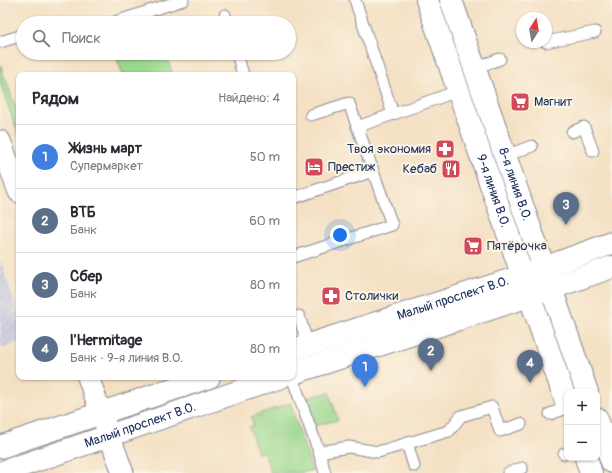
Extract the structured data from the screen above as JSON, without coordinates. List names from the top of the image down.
{
  "streets": {
    "main road": ["8-я линия В.О.", "9-я линия В.О.", "Малый проспект В.О."]
  },
  "crossings": [
    ["8-я линия В.О.", "Малый проспект В.О."],
    ["9-я линия В.О.", "Малый проспект В.О."]
  ],
  "places": {
    "supermarket": ["Магнит", "Пятёрочка"],
    "pharmacy": ["Твоя экономия", "Столички"],
    "hotel": ["Престиж"],
    "restaurant": ["Кебаб"]
  },
  "north": "top",
  "page": {
    "search": "Поиск",
    "heading": ["Рядом", "Найдено: 4"],
    "list": [
      {
        "mark": "1",
        "name": "Жизнь март",
        "note": "Супермаркет",
        "value": "50 m"
      },
      {
        "mark": "2",
        "name": "ВТБ",
        "note": "Банк",
        "value": "60 m"
      },
      {
        "mark": "3",
        "name": "Сбер",
        "note": "Банк",
        "value": "80 m"
      },
      {
        "mark": "4",
        "name": "l'Hermitage",
        "note": "Банк · 9-я линия В.О.",
        "value": "80 m"
      }
    ],
    "pins": [
      "3",
      "2",
      "4",
      "1"
    ],
    "map_buttons": ["+", "−"]
  }
}
